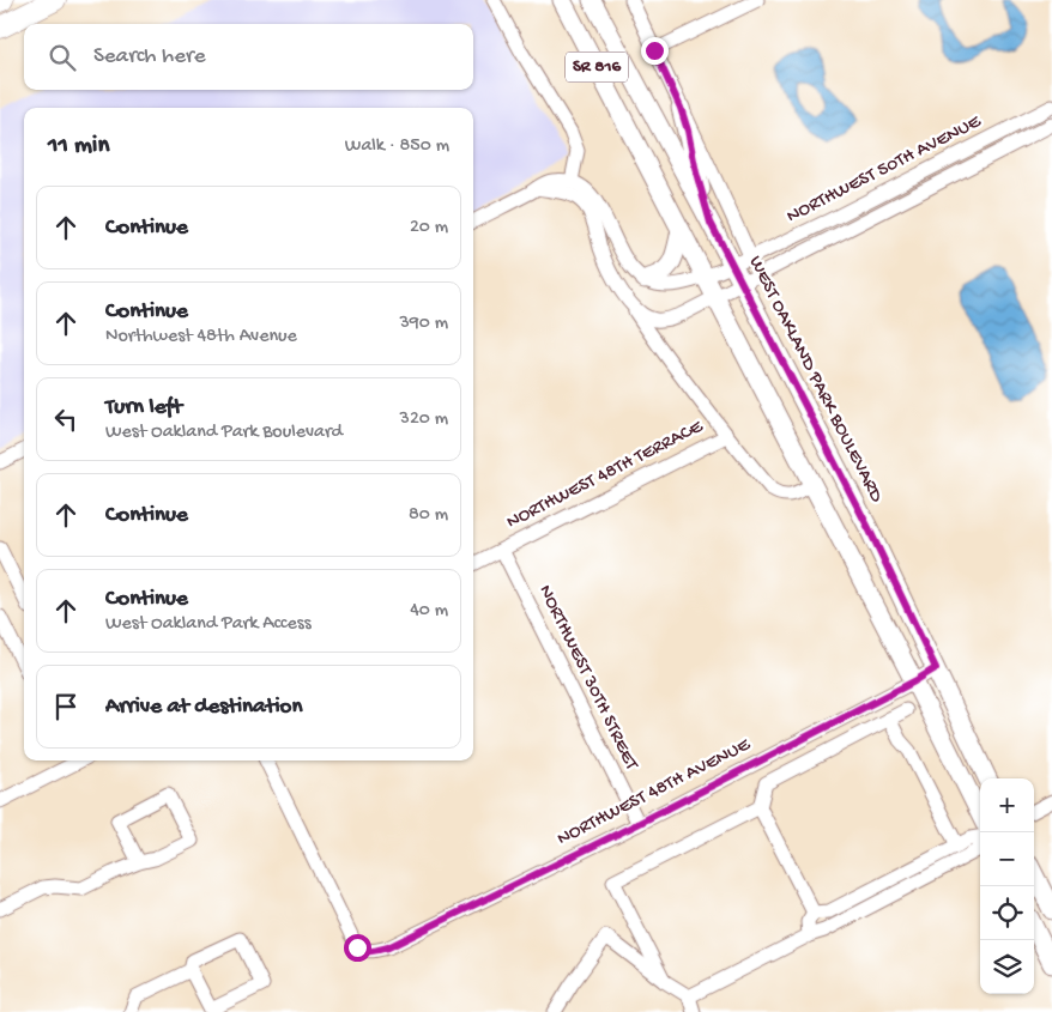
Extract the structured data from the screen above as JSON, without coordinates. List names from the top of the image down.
{
  "streets": {
    "main road": ["SR 816", "WEST OAKLAND PARK BOULEVARD"],
    "street": [
      "NORTHWEST 50TH AVENUE",
      "NORTHWEST 48TH TERRACE",
      "NORTHWEST 30TH STREET",
      "NORTHWEST 48TH AVENUE"
    ]
  },
  "crossings": [
    ["SR 816", "NORTHWEST 50TH AVENUE"],
    ["SR 816", "NORTHWEST 48TH AVENUE"],
    ["NORTHWEST 50TH AVENUE", "WEST OAKLAND PARK BOULEVARD"],
    ["WEST OAKLAND PARK BOULEVARD", "NORTHWEST 48TH AVENUE"],
    ["NORTHWEST 48TH TERRACE", "NORTHWEST 30TH STREET"],
    ["NORTHWEST 30TH STREET", "NORTHWEST 48TH AVENUE"]
  ],
  "page": {
    "search": "Search here",
    "heading": ["11 min", "Walk · 850 m"],
    "list": [
      ["Continue", "20 m"],
      ["Continue", "Northwest 48th Avenue", "390 m"],
      ["Turn left", "West Oakland Park Boulevard", "320 m"],
      ["Continue", "80 m"],
      ["Continue", "West Oakland Park Access", "40 m"],
      "Arrive at destination"
    ],
    "map_buttons": ["+", "−"]
  }
}
